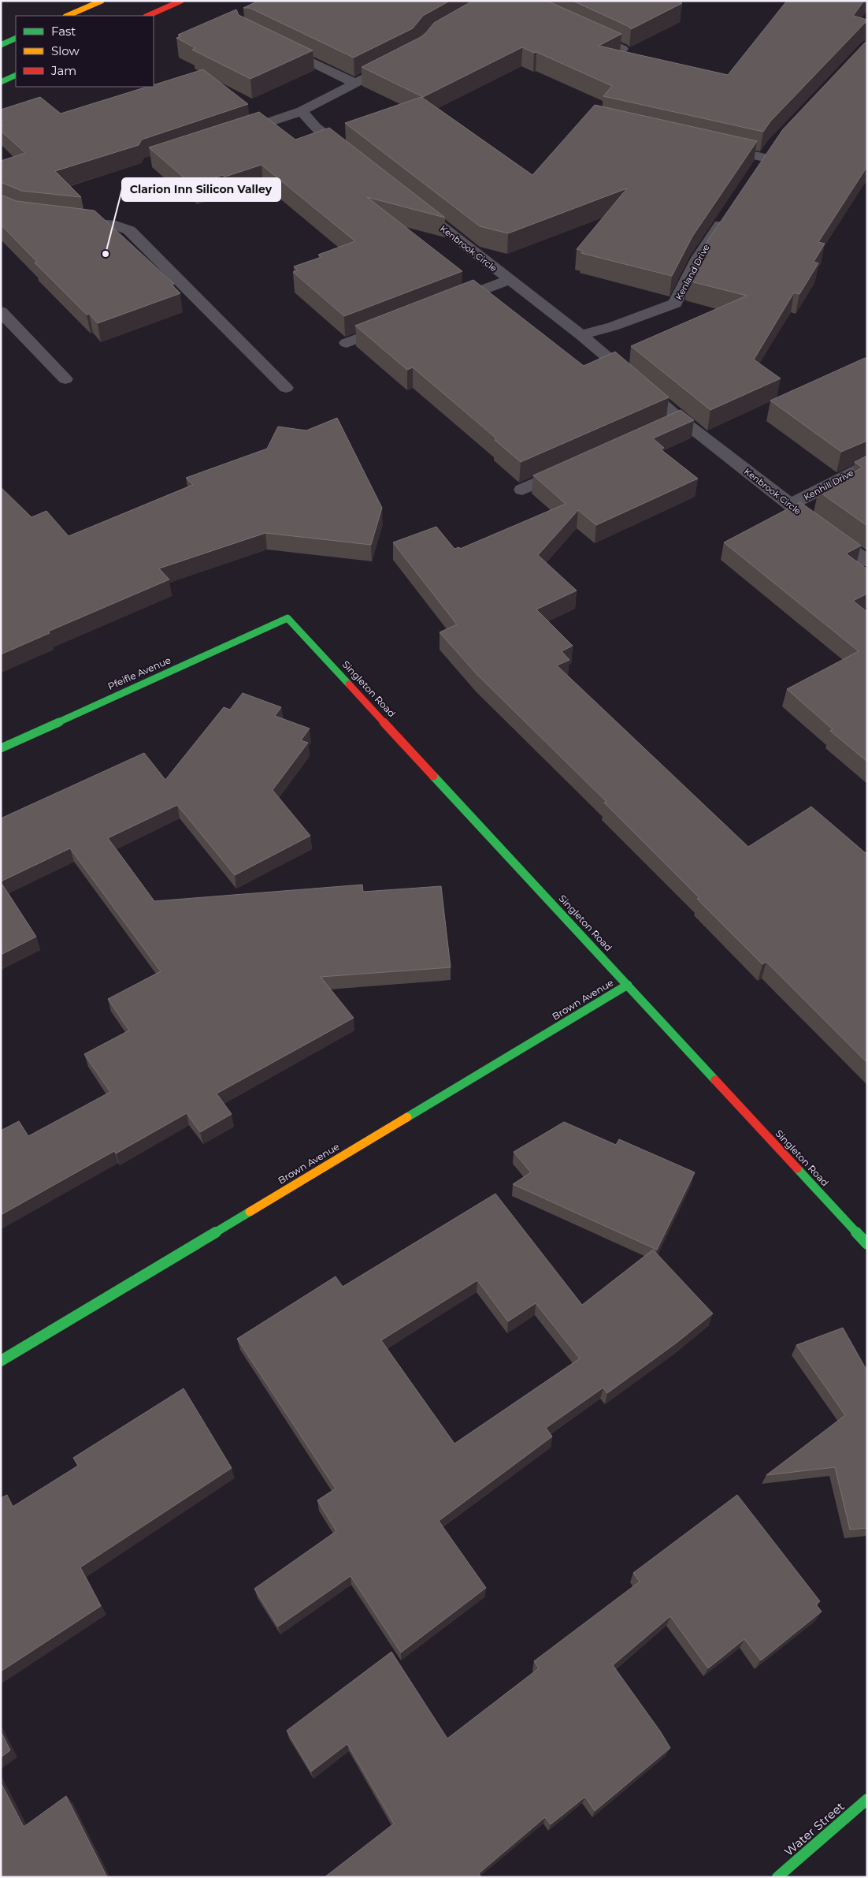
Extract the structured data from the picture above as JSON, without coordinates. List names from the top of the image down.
{
  "streets": {
    "street": [
      "Pfeifle Avenue",
      "Singleton Road",
      "Brown Avenue",
      "Water Street"
    ],
    "lane": ["Kenbrook Circle", "Kenland Drive", "Kenhill Drive"]
  },
  "crossings": [
    ["Kenbrook Circle", "Kenland Drive"],
    ["Kenbrook Circle", "Kenhill Drive"],
    ["Pfeifle Avenue", "Singleton Road"],
    ["Singleton Road", "Brown Avenue"]
  ],
  "places": ["Clarion Inn Silicon Valley"],
  "legend": ["Fast", "Slow", "Jam"]
}
